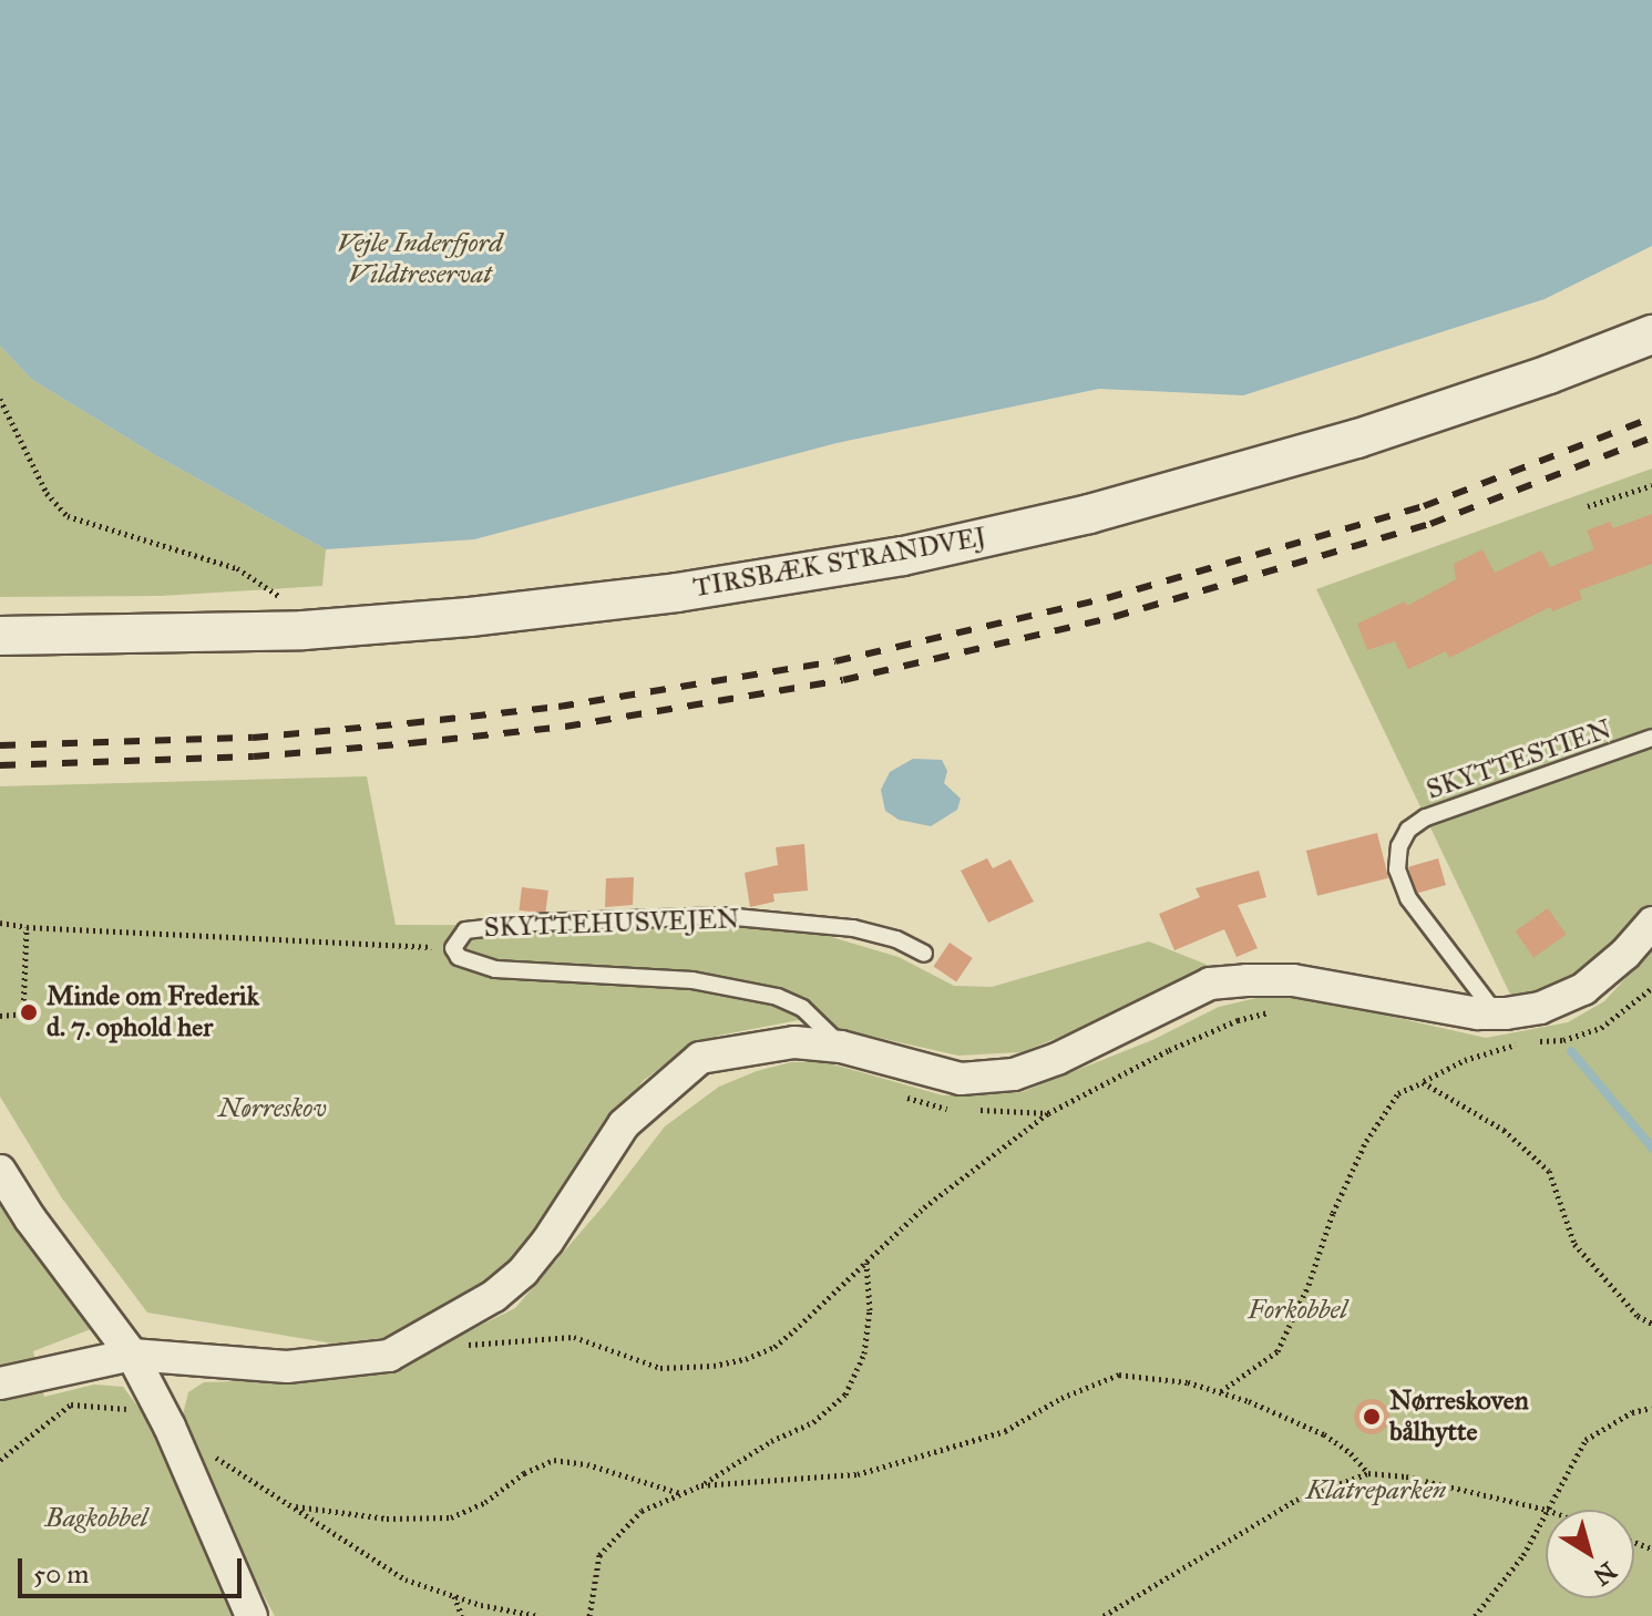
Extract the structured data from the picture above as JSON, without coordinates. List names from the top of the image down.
{
  "streets": {
    "street": ["TIRSBÆK STRANDVEJ", "SKYTTEHUSVEJEN"],
    "lane": ["SKYTTESTIEN"]
  },
  "crossings": [
    ["SKYTTESTIEN", "SKYTTEHUSVEJEN"]
  ],
  "parks": [
    "Vejle Inderfjord Vildtreservat",
    "Nørreskov",
    "Forkobbel",
    "Klatreparken",
    "Bagkobbel"
  ],
  "places": ["Minde om Frederik d. 7. ophold her", "Nørreskoven bålhytte"],
  "scale_bar": "50 m",
  "north": "bottom right"
}
